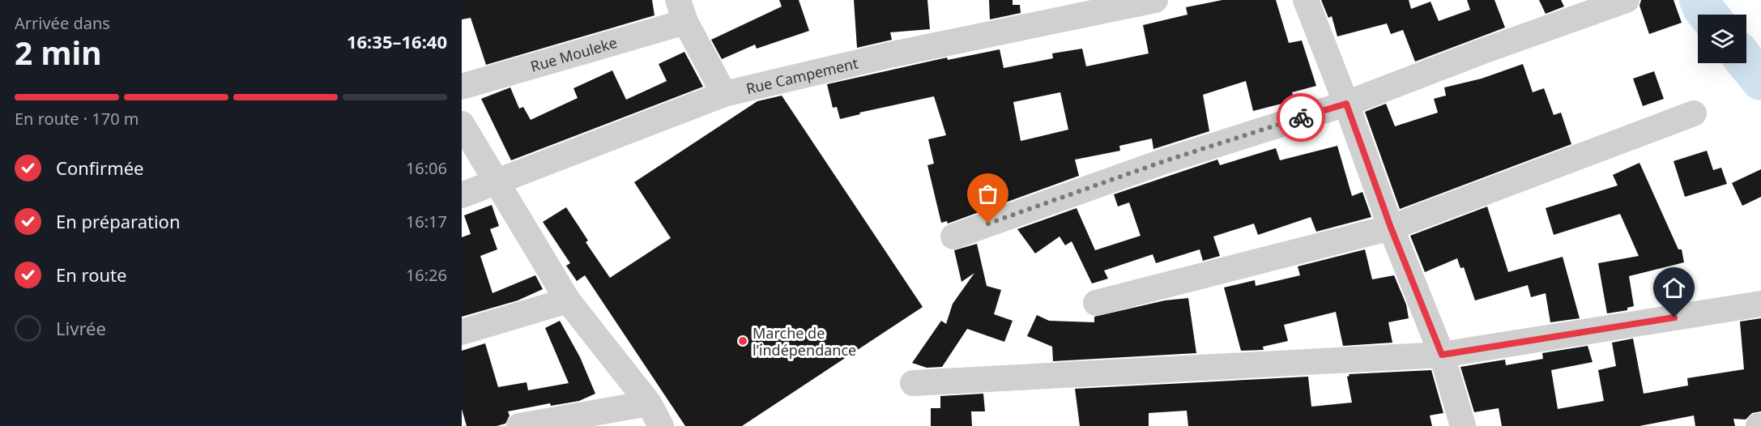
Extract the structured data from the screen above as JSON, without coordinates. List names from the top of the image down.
{
  "streets": {
    "street": ["Rue Mouleke", "Rue Campement"]
  },
  "places": ["Marche de l’indépendance"],
  "page": {
    "heading": ["2 min", "Arrivée dans", "16:35–16:40"],
    "bar": "En route · 170 m",
    "list": [
      ["Confirmée", "16:06"],
      ["En préparation", "16:17"],
      ["En route", "16:26"],
      "Livrée"
    ]
  }
}
